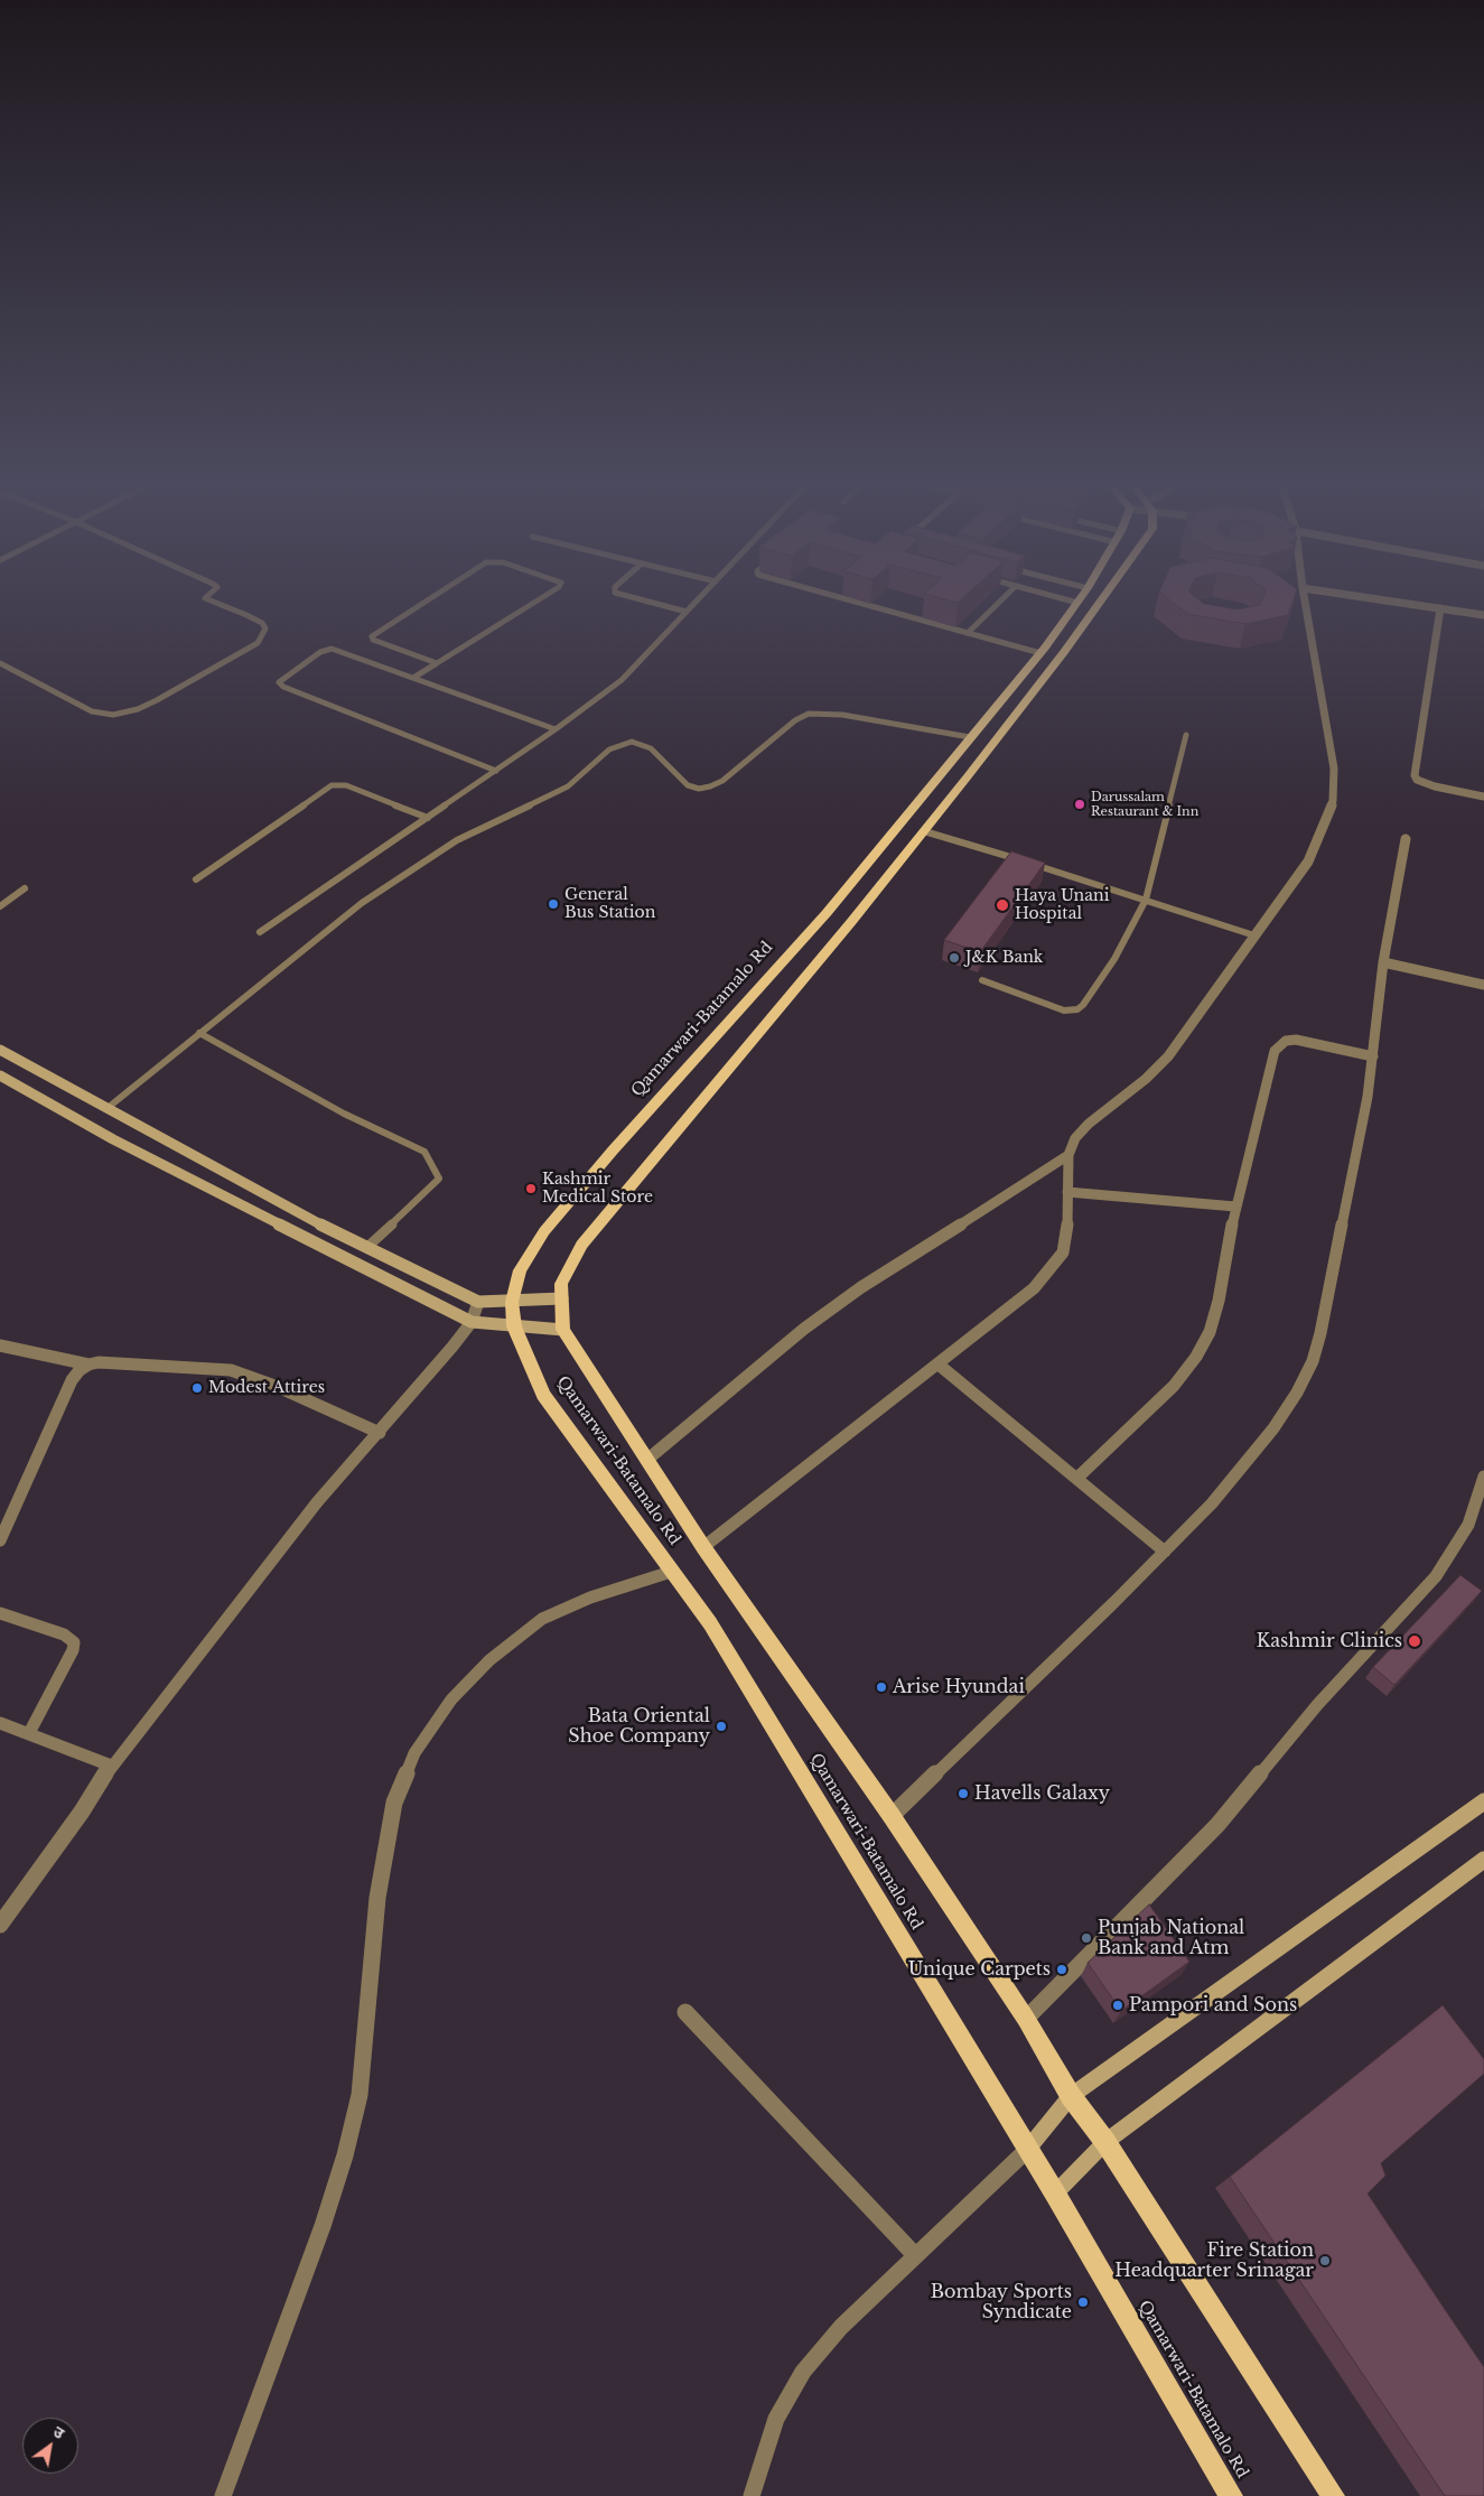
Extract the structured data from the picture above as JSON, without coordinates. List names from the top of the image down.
{
  "streets": {
    "main road": ["Qamarwari-Batamalo Rd"]
  },
  "places": [
    "Darussalam Restaurant & Inn",
    "General Bus Station",
    "Haya Unani Hospital",
    "J&K Bank",
    "Kashmir Medical Store",
    "Modest Attires",
    "Kashmir Clinics",
    "Arise Hyundai",
    "Bata Oriental Shoe Company",
    "Havells Galaxy",
    "Punjab National Bank and Atm",
    "Unique Carpets",
    "Pampori and Sons",
    "Fire Station Headquarter Srinagar",
    "Bombay Sports Syndicate"
  ],
  "north": "top right"
}
